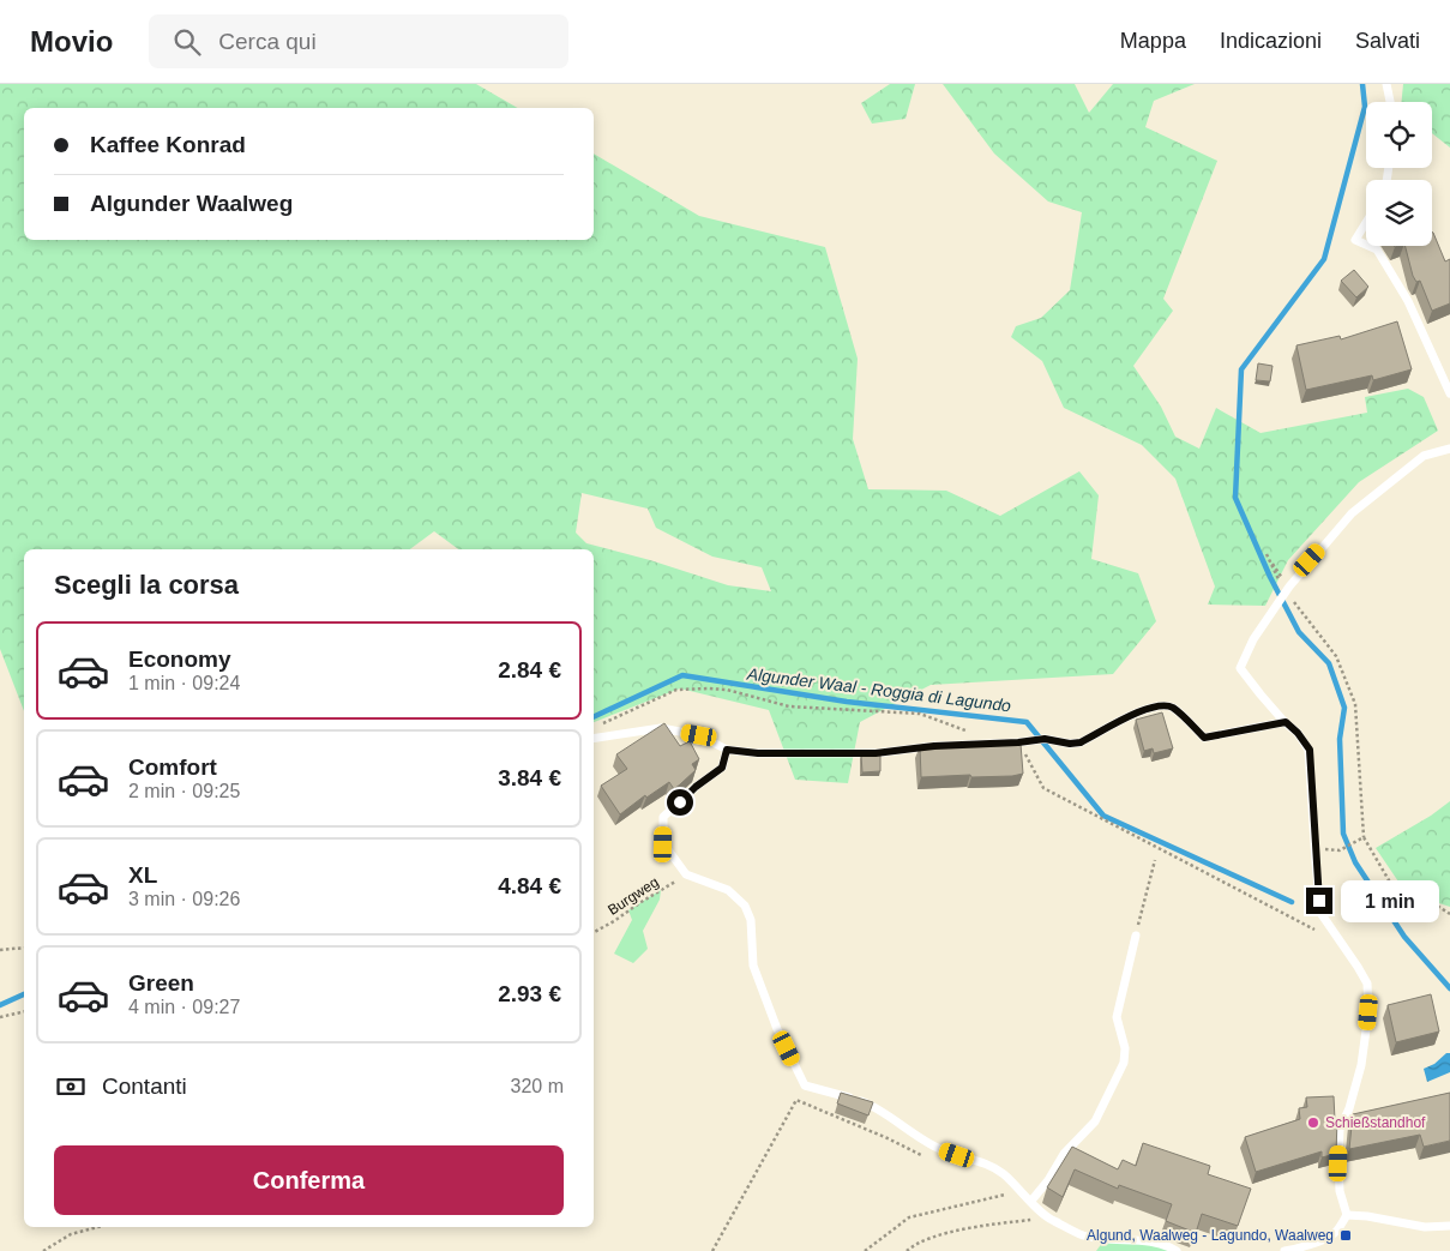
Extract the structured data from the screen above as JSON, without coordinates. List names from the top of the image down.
{
  "streets": {
    "path": ["Burgweg"]
  },
  "water": ["Algunder Waal - Roggia di Lagundo"],
  "places": {
    "other": ["Schießstandhof"],
    "transit": ["Algund, Waalweg - Lagundo, Waalweg"]
  },
  "page": {
    "header": "Movio",
    "search": "Cerca qui",
    "nav": ["Mappa", "Indicazioni", "Salvati"],
    "banner": ["Kaffee Konrad", "Algunder Waalweg"],
    "heading": "Scegli la corsa",
    "list": [
      {
        "name": "Economy",
        "note": "1 min · 09:24",
        "value": "2.84 €"
      },
      {
        "name": "Comfort",
        "note": "2 min · 09:25",
        "value": "3.84 €"
      },
      {
        "name": "XL",
        "note": "3 min · 09:26",
        "value": "4.84 €"
      },
      {
        "name": "Green",
        "note": "4 min · 09:27",
        "value": "2.93 €"
      }
    ],
    "bubble": "1 min",
    "pay": ["Contanti", "320 m"],
    "buttons": "Conferma"
  }
}
